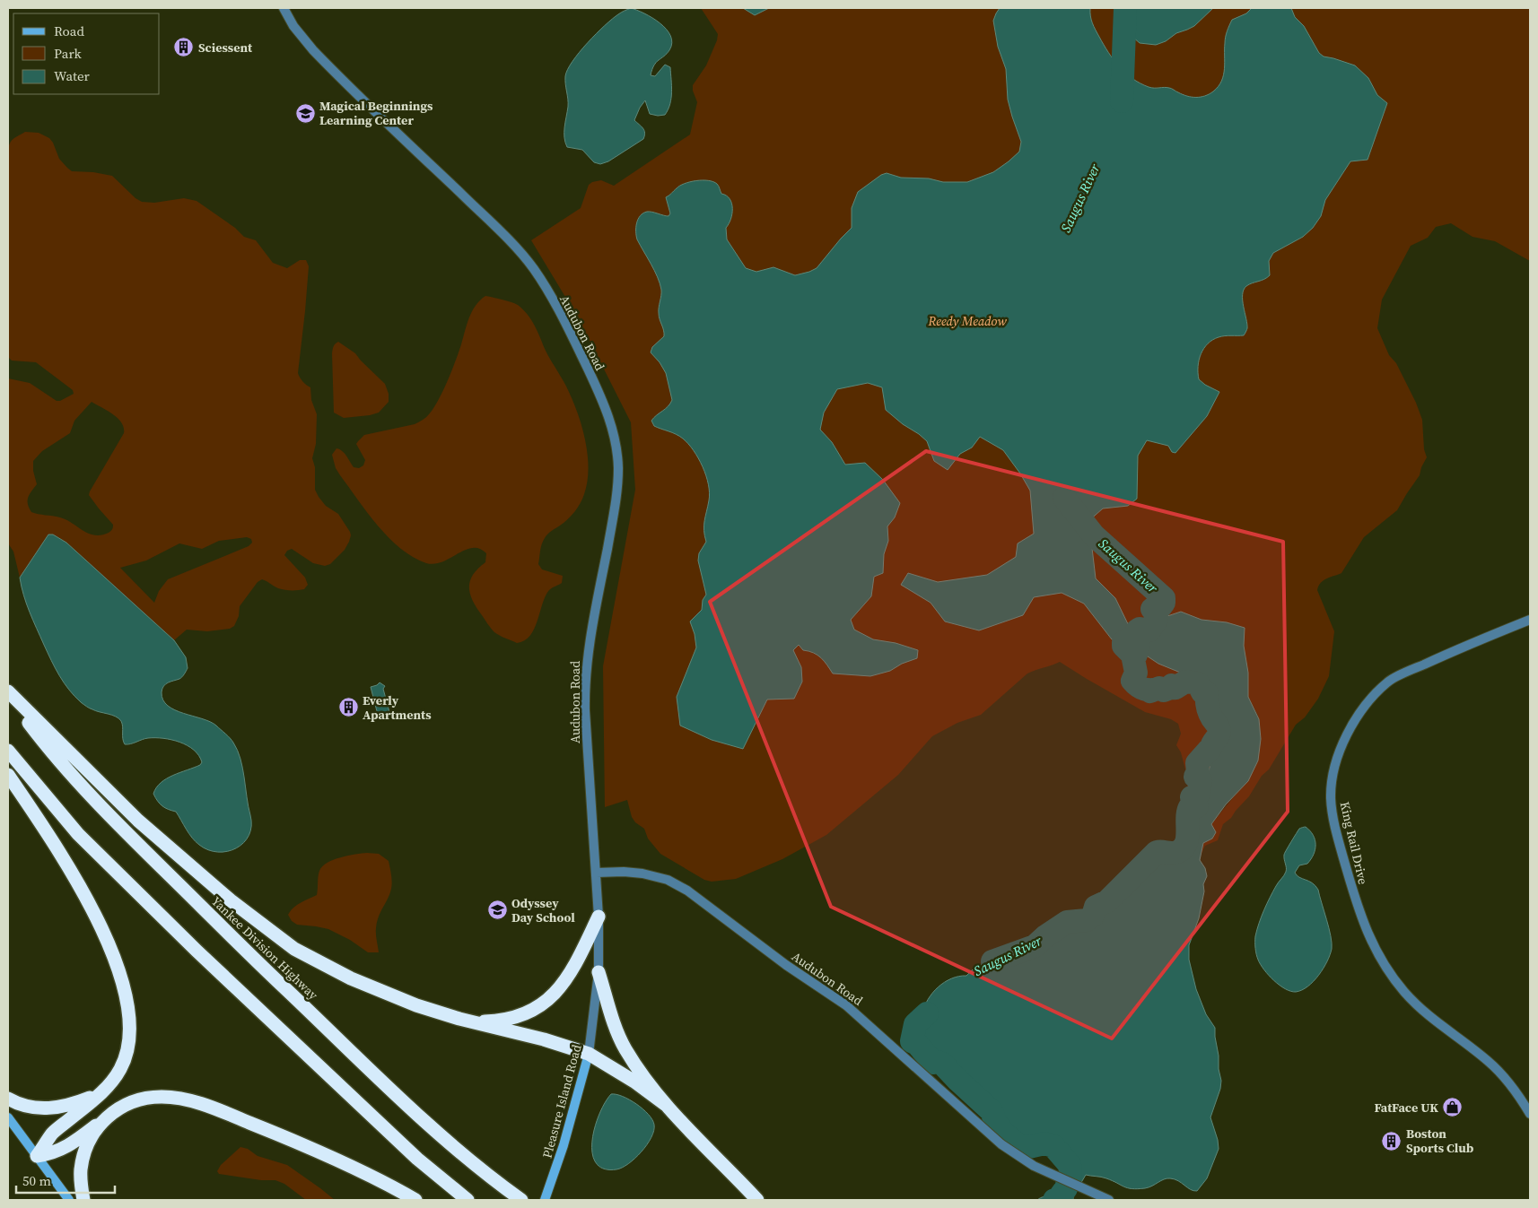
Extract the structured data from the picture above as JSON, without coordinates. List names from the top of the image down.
{
  "streets": {
    "highway": ["Yankee Division Highway"],
    "street": ["Audubon Road", "King Rail Drive", "Pleasure Island Road"]
  },
  "crossings": [
    ["Audubon Road", "Pleasure Island Road"]
  ],
  "water": ["Saugus River"],
  "parks": ["Reedy Meadow"],
  "places": {
    "building": ["Sciessent", "Everly Apartments", "Boston Sports Club"],
    "school or university": ["Magical Beginnings Learning Center", "Odyssey Day School"],
    "shop": ["FatFace UK"]
  },
  "legend": ["Road", "Park", "Water"],
  "scale_bar": "50 m"
}
